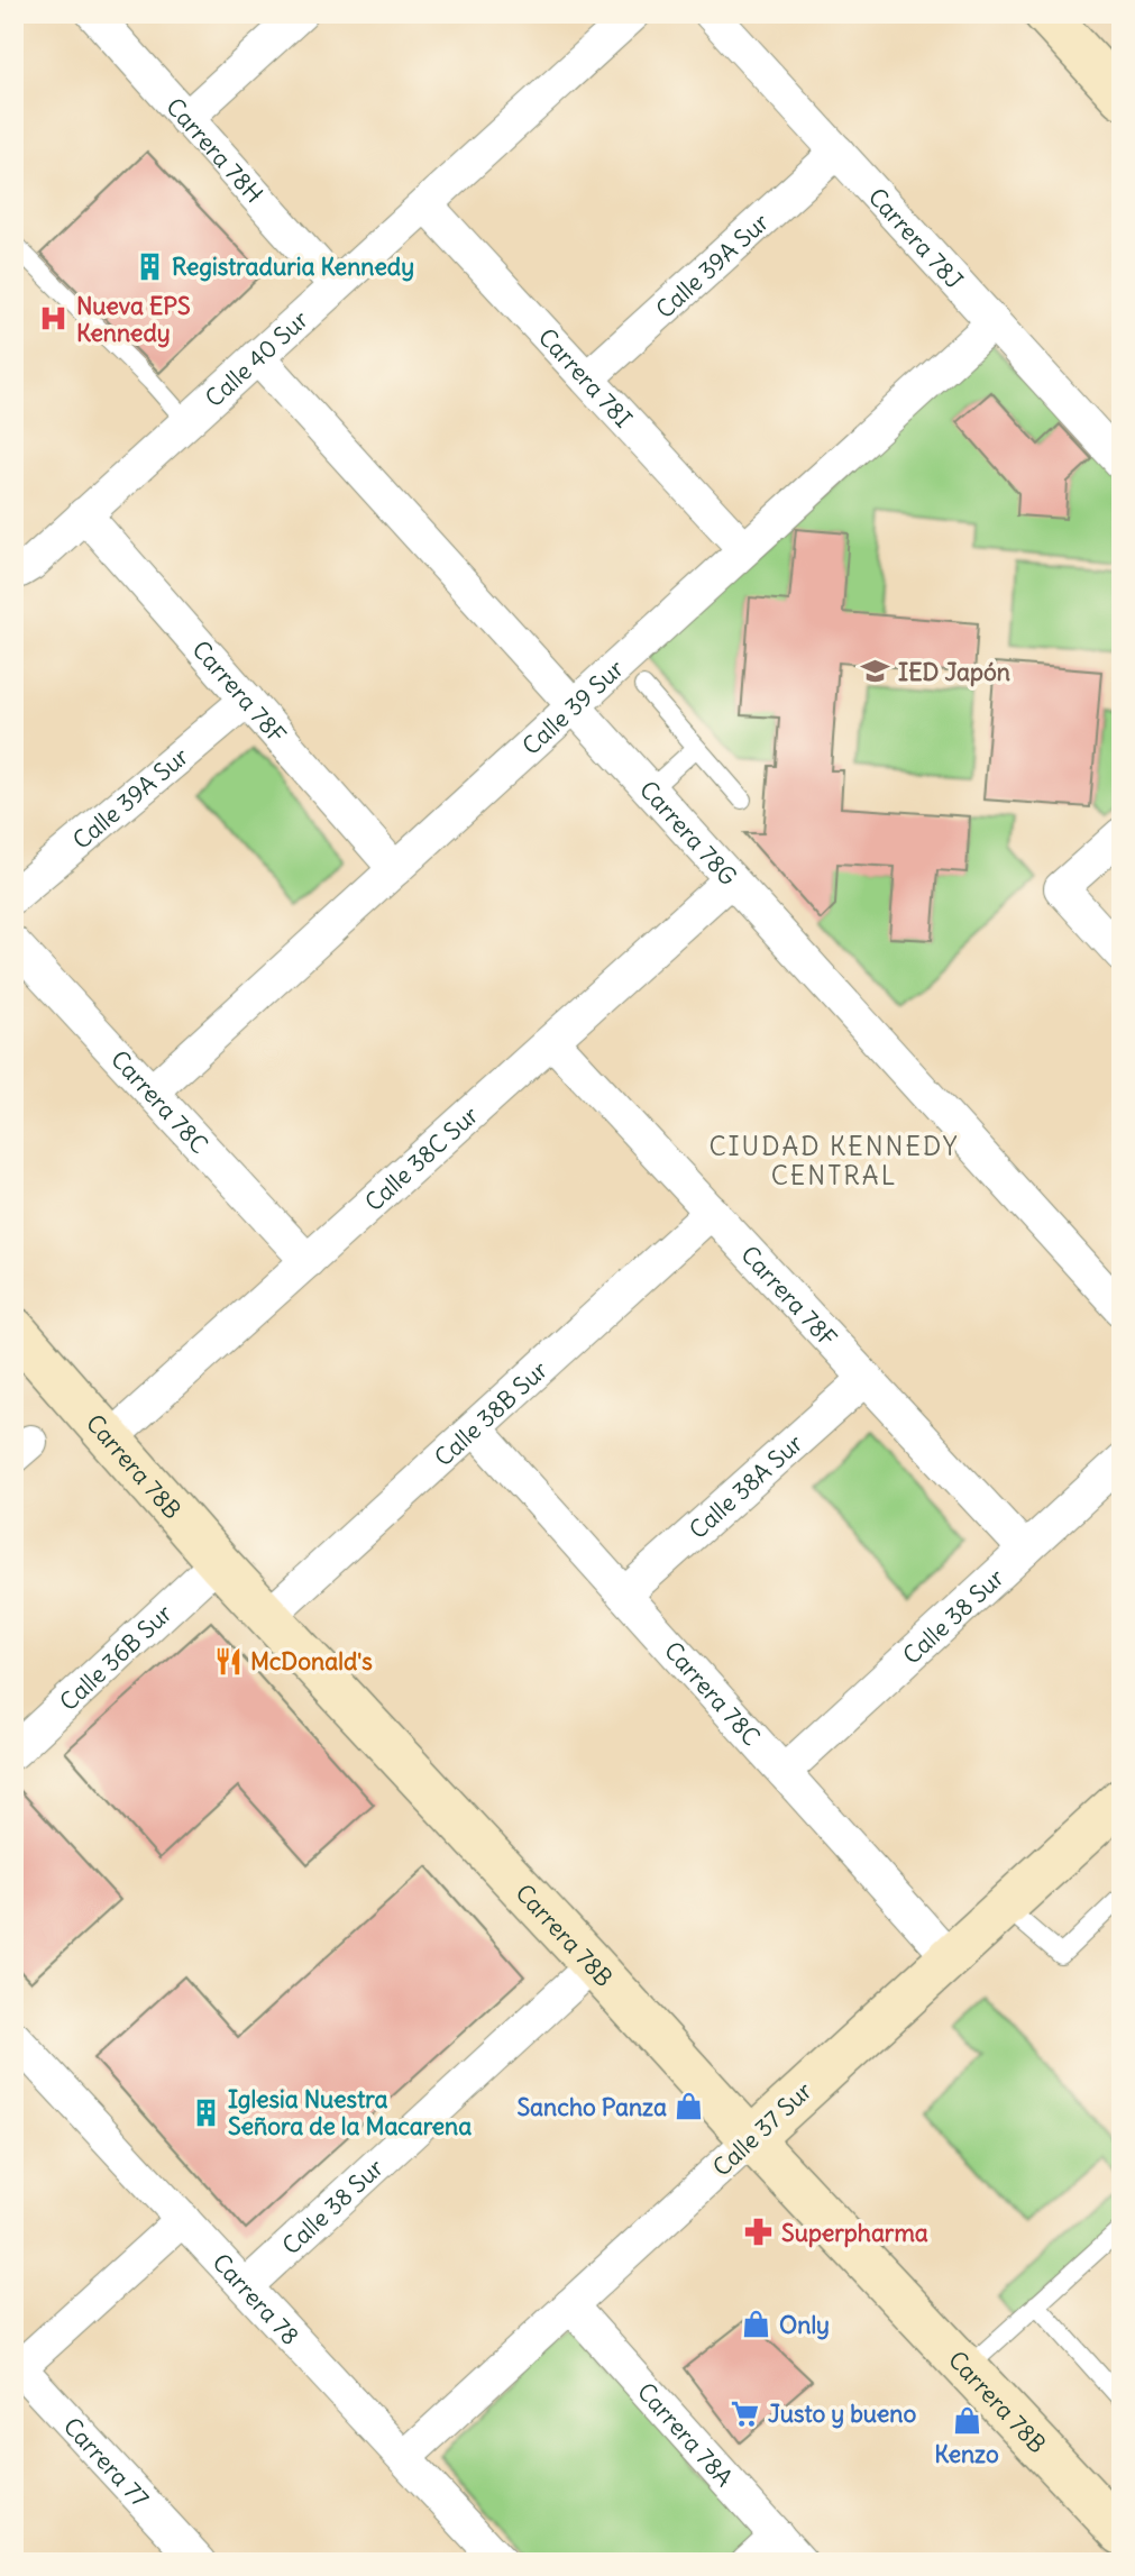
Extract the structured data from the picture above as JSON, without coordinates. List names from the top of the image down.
{
  "streets": {
    "street": [
      "Carrera 78H",
      "Carrera 78J",
      "Calle 39A Sur",
      "Calle 40 Sur",
      "Carrera 78I",
      "Carrera 78F",
      "Calle 39 Sur",
      "Carrera 78G",
      "Carrera 78C",
      "Calle 38C Sur",
      "Calle 38B Sur",
      "Carrera 78B",
      "Calle 38A Sur",
      "Calle 38 Sur",
      "Calle 36B Sur",
      "Calle 37 Sur",
      "Carrera 78",
      "Carrera 78A",
      "Carrera 77"
    ]
  },
  "crossings": [
    ["Carrera 78H", "Calle 40 Sur"],
    ["Carrera 78J", "Calle 39A Sur"],
    ["Carrera 78J", "Calle 39 Sur"],
    ["Calle 39A Sur", "Carrera 78I"],
    ["Calle 39A Sur", "Carrera 78F"],
    ["Calle 40 Sur", "Carrera 78I"],
    ["Calle 40 Sur", "Carrera 78F"],
    ["Calle 40 Sur", "Carrera 78G"],
    ["Carrera 78I", "Calle 39 Sur"],
    ["Carrera 78F", "Calle 39 Sur"],
    ["Carrera 78F", "Calle 38C Sur"],
    ["Carrera 78F", "Calle 38B Sur"],
    ["Carrera 78F", "Calle 38A Sur"],
    ["Carrera 78F", "Calle 38 Sur"],
    ["Calle 39 Sur", "Carrera 78G"],
    ["Calle 39 Sur", "Carrera 78C"],
    ["Carrera 78G", "Calle 38C Sur"],
    ["Carrera 78C", "Calle 38C Sur"],
    ["Carrera 78C", "Calle 38B Sur"],
    ["Carrera 78C", "Calle 38A Sur"],
    ["Carrera 78C", "Calle 38 Sur"],
    ["Carrera 78C", "Calle 37 Sur"],
    ["Calle 38C Sur", "Carrera 78B"],
    ["Calle 38B Sur", "Carrera 78B"],
    ["Carrera 78B", "Calle 38 Sur"],
    ["Carrera 78B", "Calle 36B Sur"],
    ["Carrera 78B", "Calle 37 Sur"],
    ["Calle 38 Sur", "Carrera 78"],
    ["Calle 37 Sur", "Carrera 78"],
    ["Calle 37 Sur", "Carrera 78A"]
  ],
  "districts": ["CIUDAD KENNEDY CENTRAL"],
  "places": {
    "building": ["Registraduria Kennedy", "Iglesia Nuestra Señora de la Macarena"],
    "hospital": ["Nueva EPS Kennedy"],
    "school or university": ["IED Japón"],
    "restaurant": ["McDonald's"],
    "shop": ["Sancho Panza", "Only", "Kenzo"],
    "pharmacy": ["Superpharma"],
    "supermarket": ["Justo y bueno"]
  }
}
